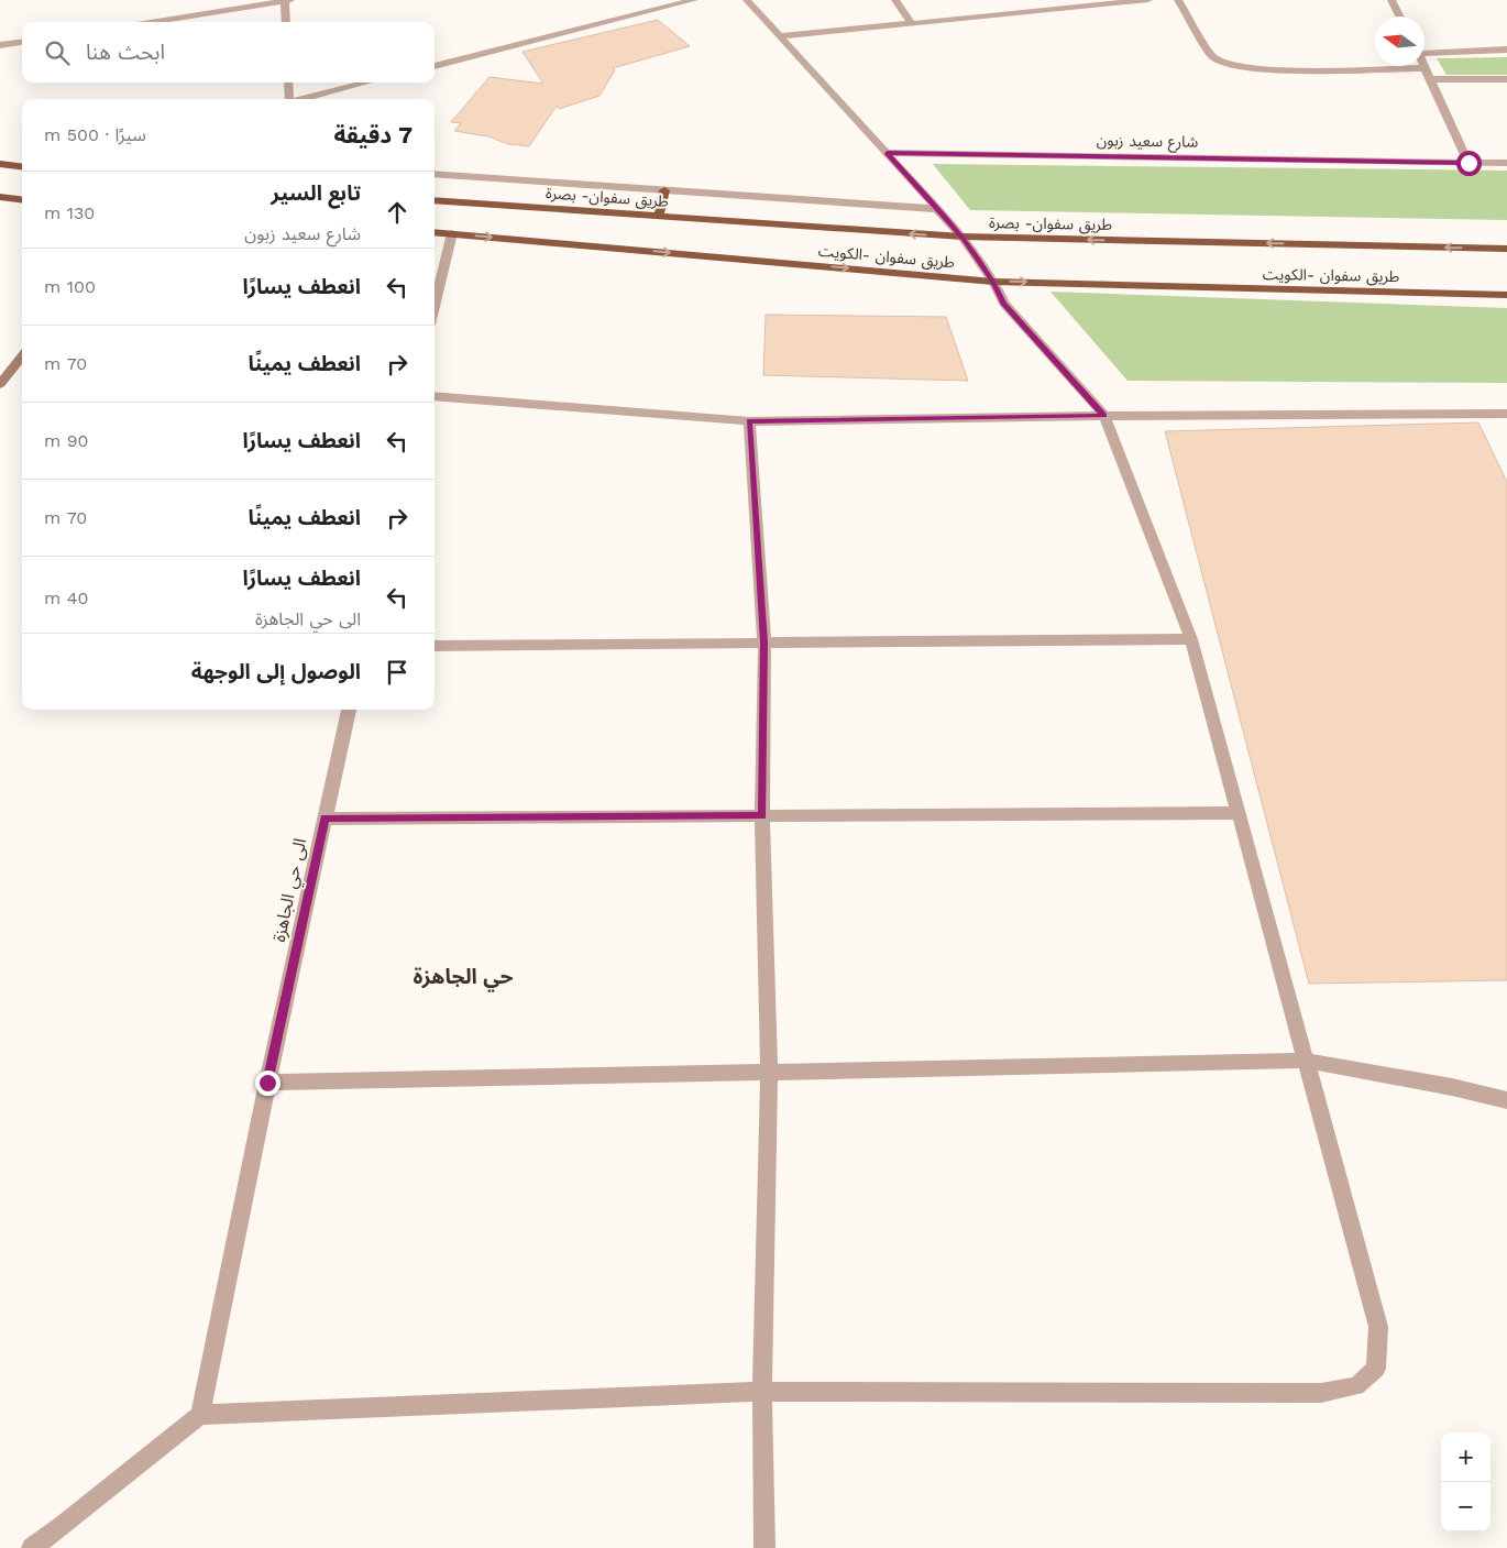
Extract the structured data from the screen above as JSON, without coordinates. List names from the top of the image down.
{
  "streets": {
    "highway": ["طريق سفوان- بصرة", "طريق سفوان -الكويت"],
    "street": ["شارع سعيد زبون", "الى حي الجاهزة"]
  },
  "one_way": ["طريق سفوان- بصرة", "طريق سفوان -الكويت"],
  "districts": ["حي الجاهزة"],
  "north": "left",
  "page": {
    "search": "ابحث هنا",
    "heading": ["7 دقيقة", "سيرًا · 500 m"],
    "list": [
      ["تابع السير", "شارع سعيد زبون", "130 m"],
      ["انعطف يسارًا", "100 m"],
      ["انعطف يمينًا", "70 m"],
      ["انعطف يسارًا", "90 m"],
      ["انعطف يمينًا", "70 m"],
      ["انعطف يسارًا", "الى حي الجاهزة", "40 m"],
      "الوصول إلى الوجهة"
    ],
    "map_buttons": ["+", "−"]
  }
}
